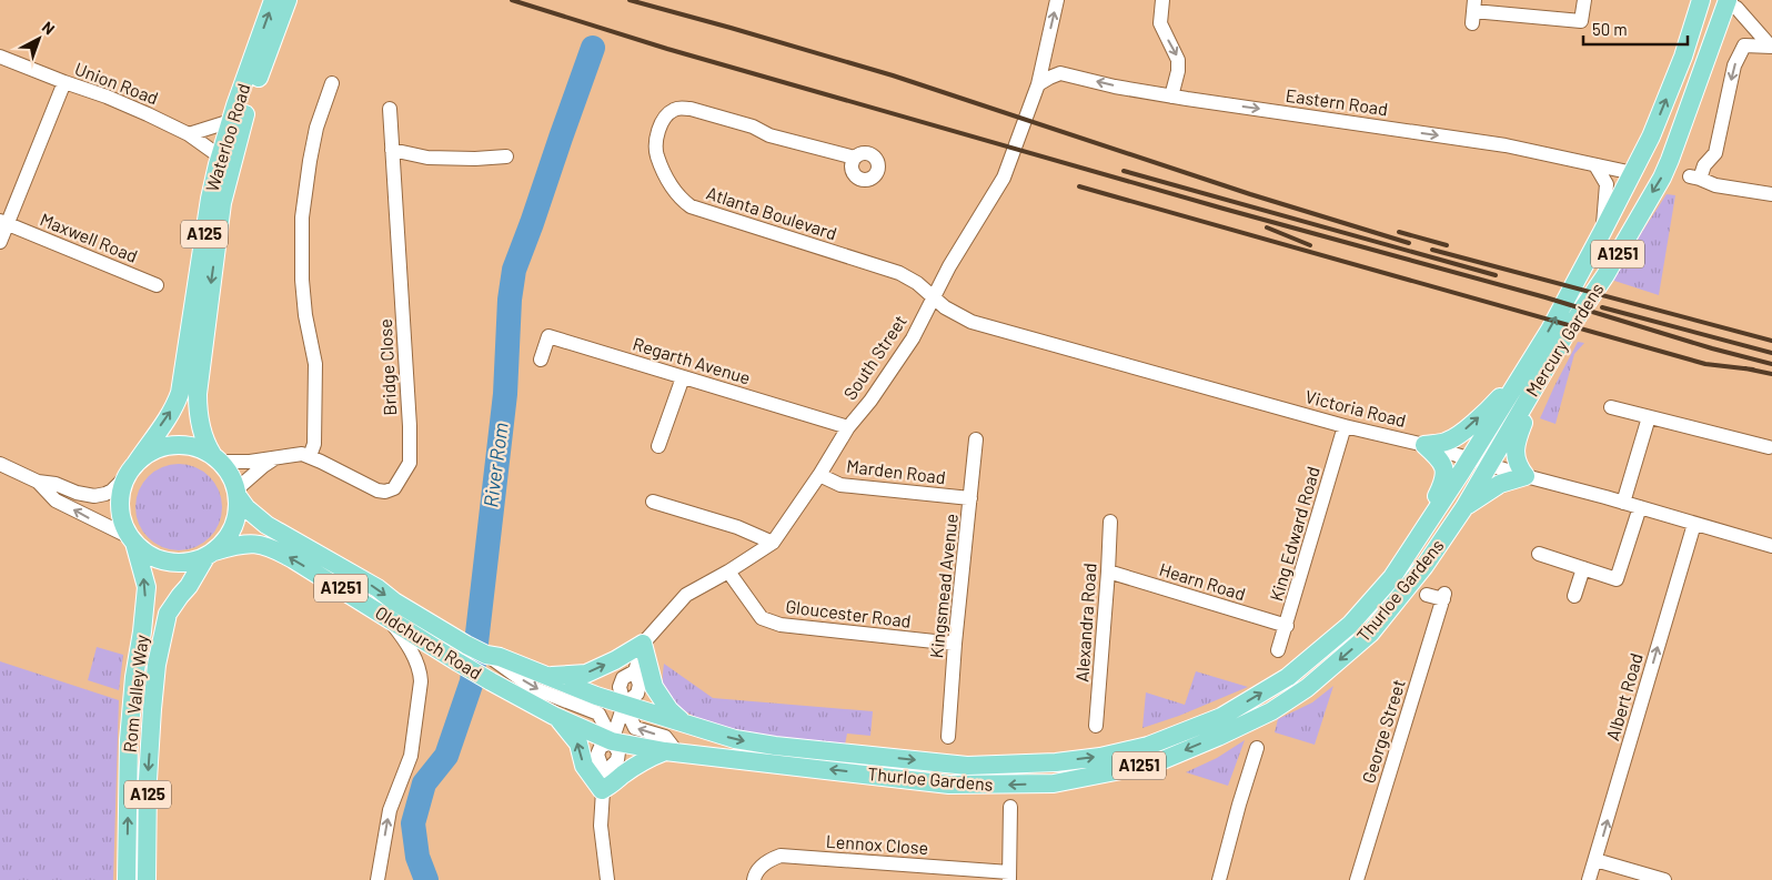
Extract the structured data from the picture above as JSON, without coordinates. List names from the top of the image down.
{
  "streets": {
    "main road": [
      "Waterloo Road",
      "A125",
      "A1251",
      "Mercury Gardens",
      "Thurloe Gardens",
      "Oldchurch Road",
      "Rom Valley Way"
    ],
    "street": [
      "Union Road",
      "Eastern Road",
      "Atlanta Boulevard",
      "Maxwell Road",
      "South Street",
      "Regarth Avenue",
      "Bridge Close",
      "Victoria Road",
      "Marden Road",
      "King Edward Road",
      "Hearn Road",
      "Kingsmead Avenue",
      "Gloucester Road",
      "Alexandra Road",
      "Albert Road",
      "George Street",
      "Lennox Close"
    ]
  },
  "crossings": [
    ["Union Road", "Waterloo Road"],
    ["Eastern Road", "Mercury Gardens"],
    ["Eastern Road", "South Street"],
    ["Waterloo Road", "Oldchurch Road"],
    ["Waterloo Road", "Rom Valley Way"],
    ["Atlanta Boulevard", "South Street"],
    ["Atlanta Boulevard", "Victoria Road"],
    ["A1251", "Mercury Gardens"],
    ["A1251", "South Street"],
    ["A1251", "Victoria Road"],
    ["A1251", "Thurloe Gardens"],
    ["A1251", "Oldchurch Road"],
    ["Mercury Gardens", "Victoria Road"],
    ["Mercury Gardens", "Thurloe Gardens"],
    ["South Street", "Regarth Avenue"],
    ["South Street", "Victoria Road"],
    ["South Street", "Marden Road"],
    ["South Street", "Thurloe Gardens"],
    ["South Street", "Gloucester Road"],
    ["South Street", "Oldchurch Road"],
    ["Victoria Road", "King Edward Road"],
    ["Victoria Road", "Thurloe Gardens"],
    ["Victoria Road", "Albert Road"],
    ["Marden Road", "Kingsmead Avenue"],
    ["King Edward Road", "Hearn Road"],
    ["Hearn Road", "Alexandra Road"],
    ["Kingsmead Avenue", "Gloucester Road"],
    ["Thurloe Gardens", "Oldchurch Road"],
    ["Oldchurch Road", "Rom Valley Way"]
  ],
  "one_way": ["Albert Road"],
  "water": ["River Rom"],
  "scale_bar": "50 m",
  "north": "top right"
}
